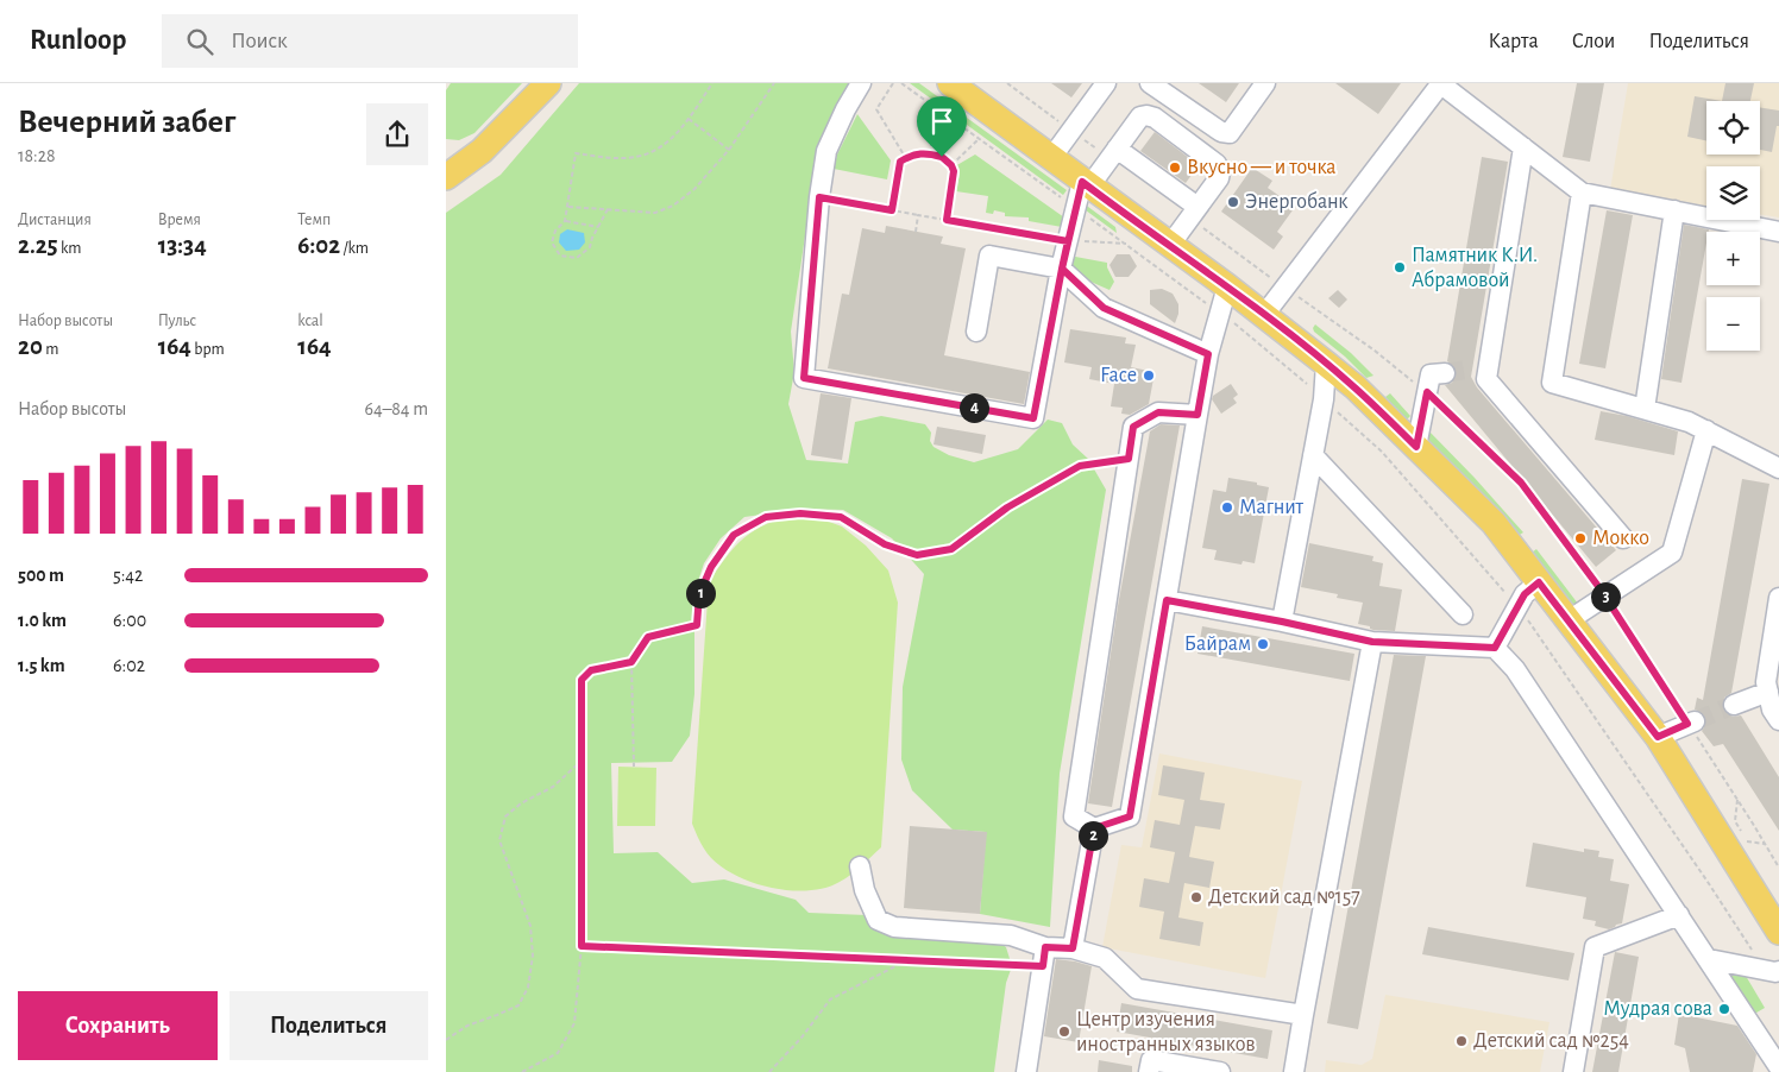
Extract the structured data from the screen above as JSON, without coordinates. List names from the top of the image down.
{
  "places": [
    "Вкусно — и точка",
    "Энергобанк",
    "Памятник К.И. Абрамовой",
    "Face",
    "Магнит",
    "Мокко",
    "Байрам",
    "Детский сад №157",
    "Мудрая сова",
    "Центр изучения иностранных языков",
    "Детский сад №254"
  ],
  "page": {
    "header": "Runloop",
    "search": "Поиск",
    "nav": ["Карта", "Слои", "Поделиться"],
    "heading": ["Вечерний забег", "18:28"],
    "map_buttons": ["+", "−"],
    "stats": [
      ["Дистанция", "2.25 km"],
      ["Время", "13:34"],
      ["Темп", "6:02 /km"],
      ["Набор высоты", "20 m"],
      ["Пульс", "164 bpm"],
      ["kcal", "164"]
    ],
    "chart": ["Набор высоты", "64–84 m"],
    "pins": [
      "4",
      "1",
      "3",
      "2"
    ],
    "list": [
      {
        "name": "500 m",
        "note": "5:42"
      },
      {
        "name": "1.0 km",
        "note": "6:00"
      },
      {
        "name": "1.5 km",
        "note": "6:02"
      }
    ],
    "buttons": ["Сохранить", "Поделиться"]
  }
}
